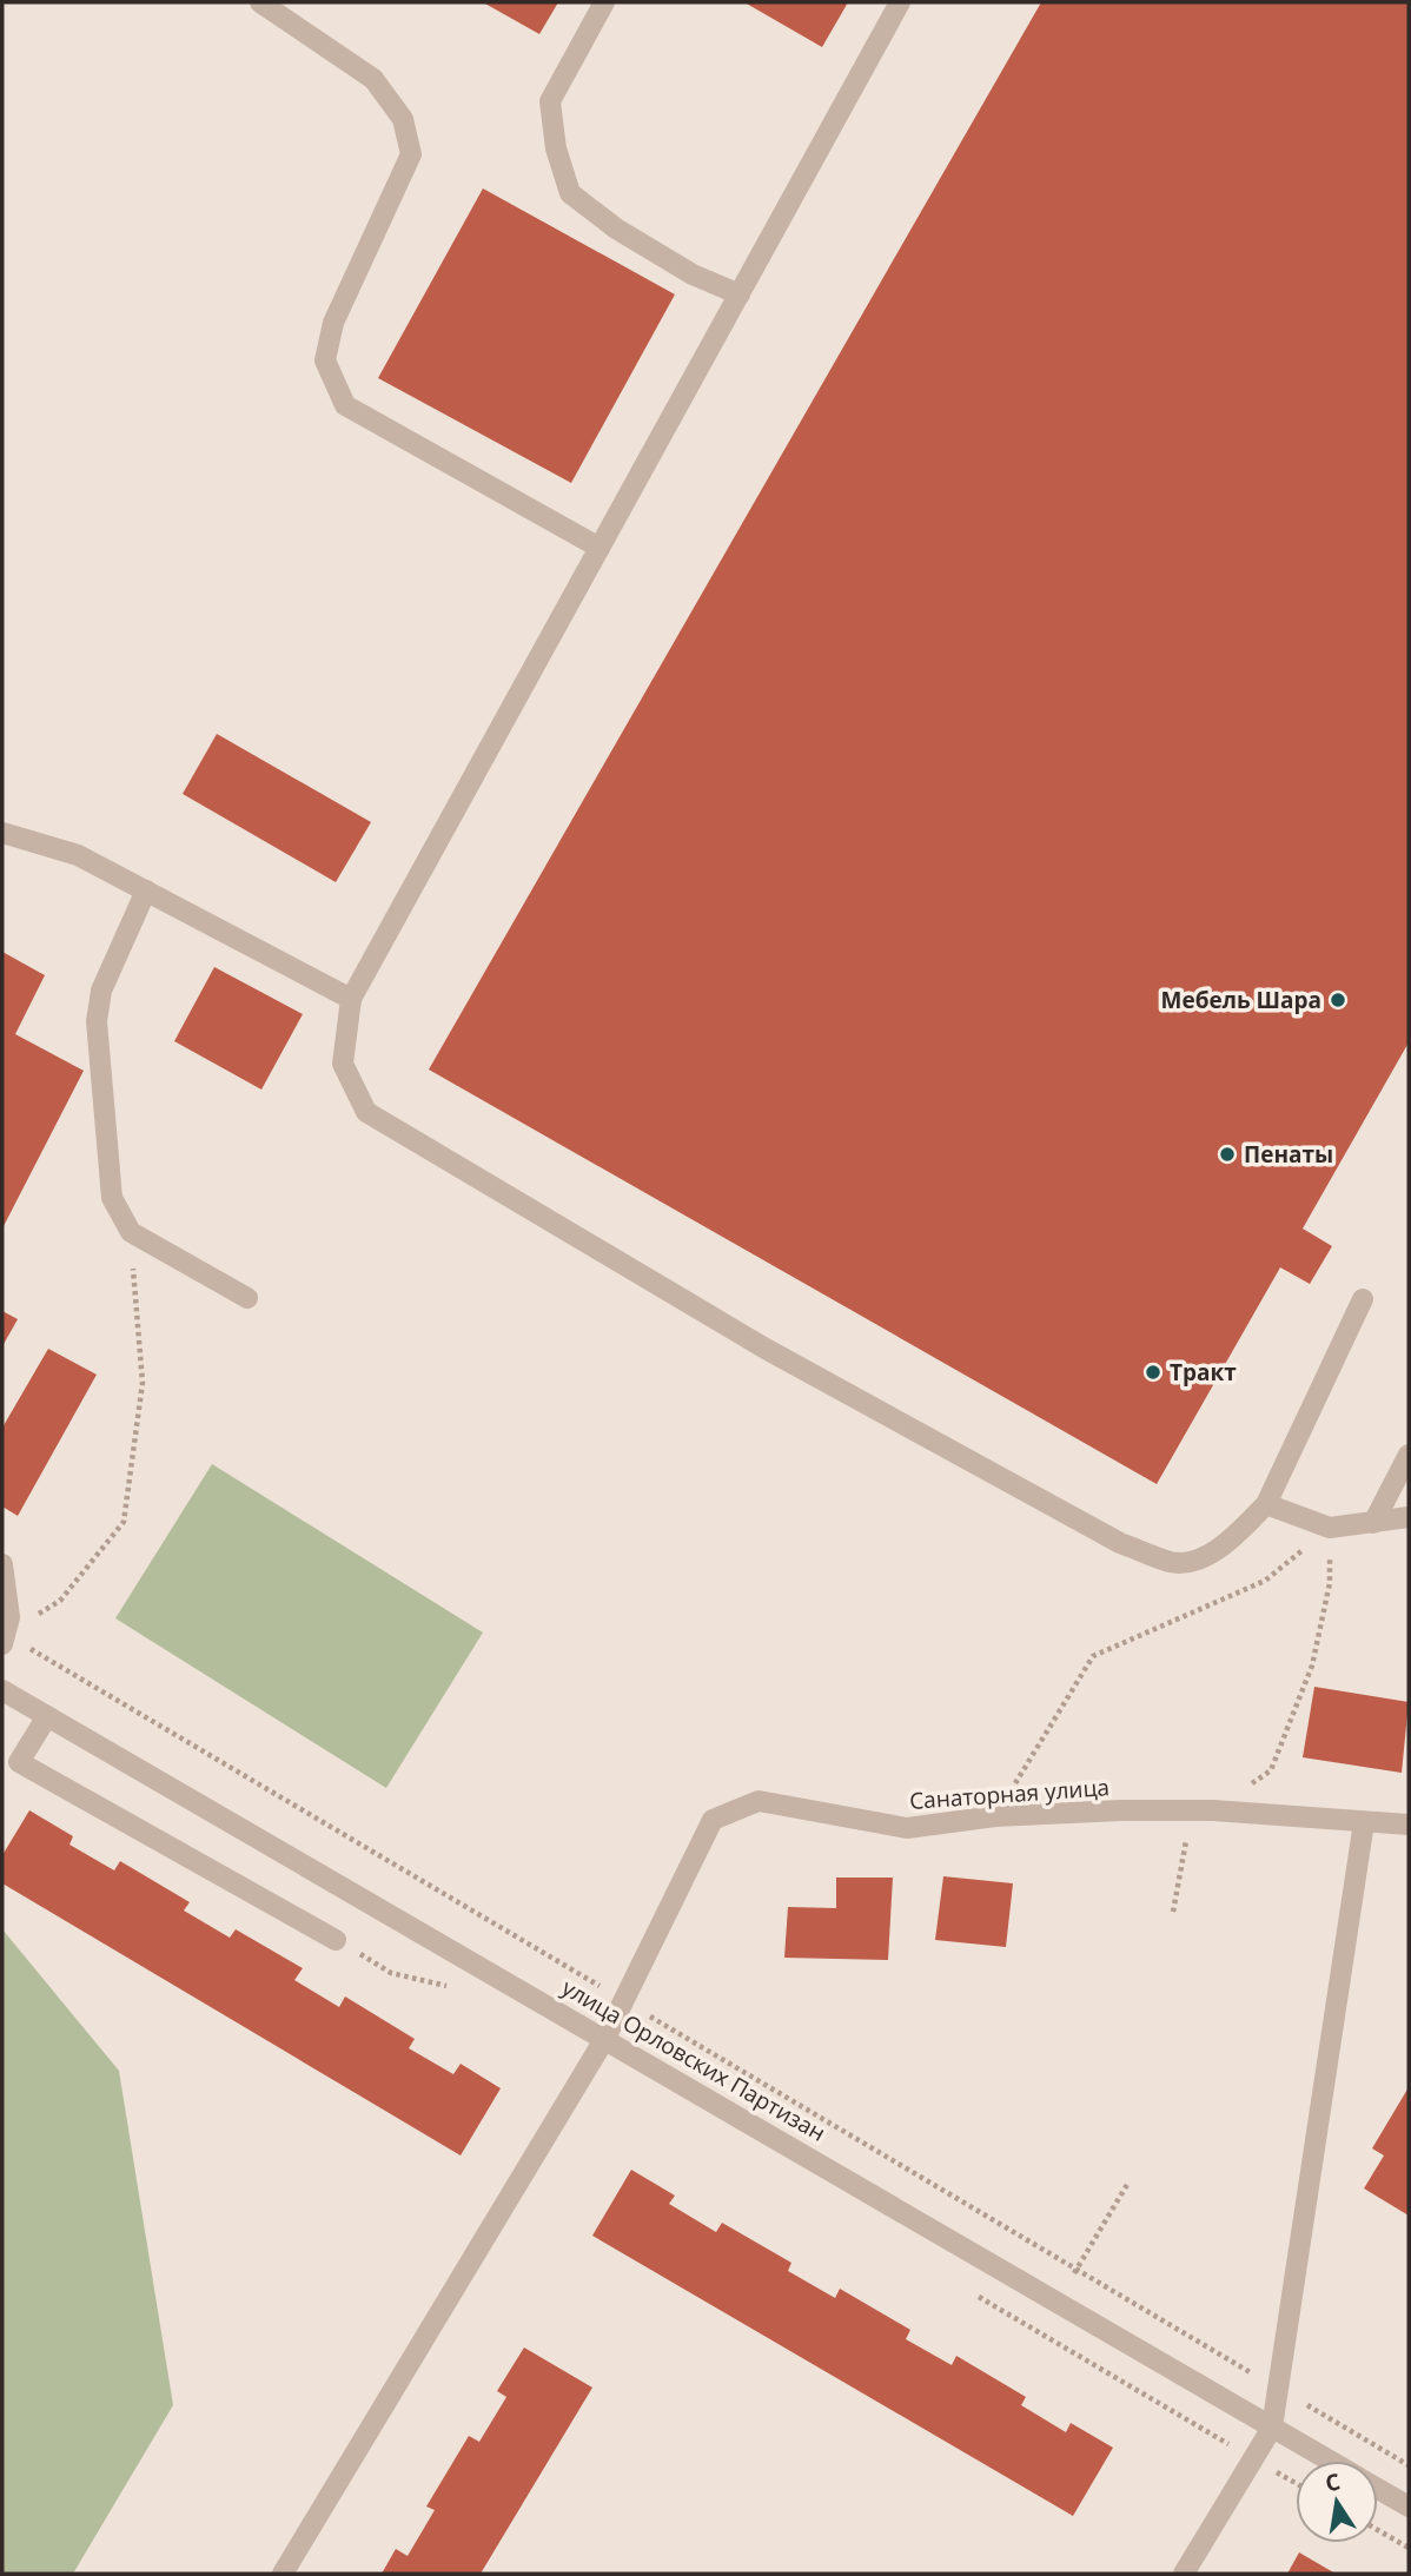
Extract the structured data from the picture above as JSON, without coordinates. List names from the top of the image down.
{
  "streets": {
    "street": ["Санаторная улица", "улица Орловских Партизан"]
  },
  "crossings": [
    ["Санаторная улица", "улица Орловских Партизан"]
  ],
  "places": ["Мебель Шара", "Пенаты", "Тракт"],
  "north": "top"
}
